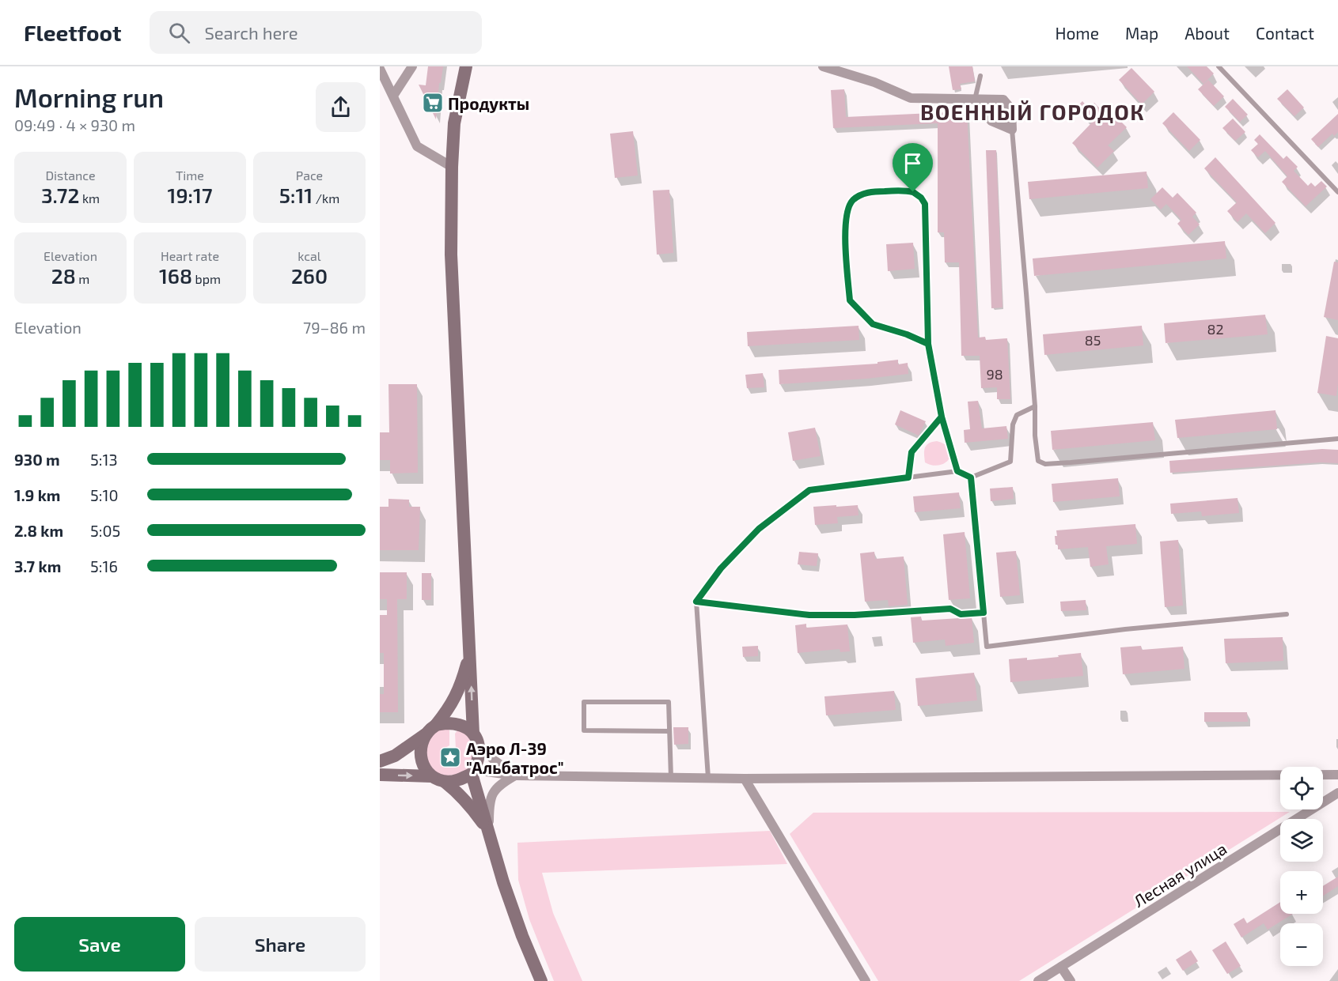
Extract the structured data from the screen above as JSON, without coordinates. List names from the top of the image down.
{
  "streets": {
    "street": ["Лесная улица"]
  },
  "districts": ["ВОЕННЫЙ ГОРОДОК"],
  "places": {
    "supermarket": ["Продукты"],
    "place": ["Аэро Л-39 \"Альбатрос\""]
  },
  "house_numbers": ["82", "85", "98"],
  "page": {
    "header": "Fleetfoot",
    "search": "Search here",
    "nav": [
      "Home",
      "Map",
      "About",
      "Contact"
    ],
    "heading": ["Morning run", "09:49 · 4 × 930 m"],
    "stats": [
      ["Distance", "3.72 km"],
      ["Time", "19:17"],
      ["Pace", "5:11 /km"],
      ["Elevation", "28 m"],
      ["Heart rate", "168 bpm"],
      ["kcal", "260"]
    ],
    "chart": ["Elevation", "79–86 m"],
    "list": [
      {
        "name": "930 m",
        "note": "5:13"
      },
      {
        "name": "1.9 km",
        "note": "5:10"
      },
      {
        "name": "2.8 km",
        "note": "5:05"
      },
      {
        "name": "3.7 km",
        "note": "5:16"
      }
    ],
    "map_buttons": ["+", "−"],
    "buttons": ["Save", "Share"]
  }
}
